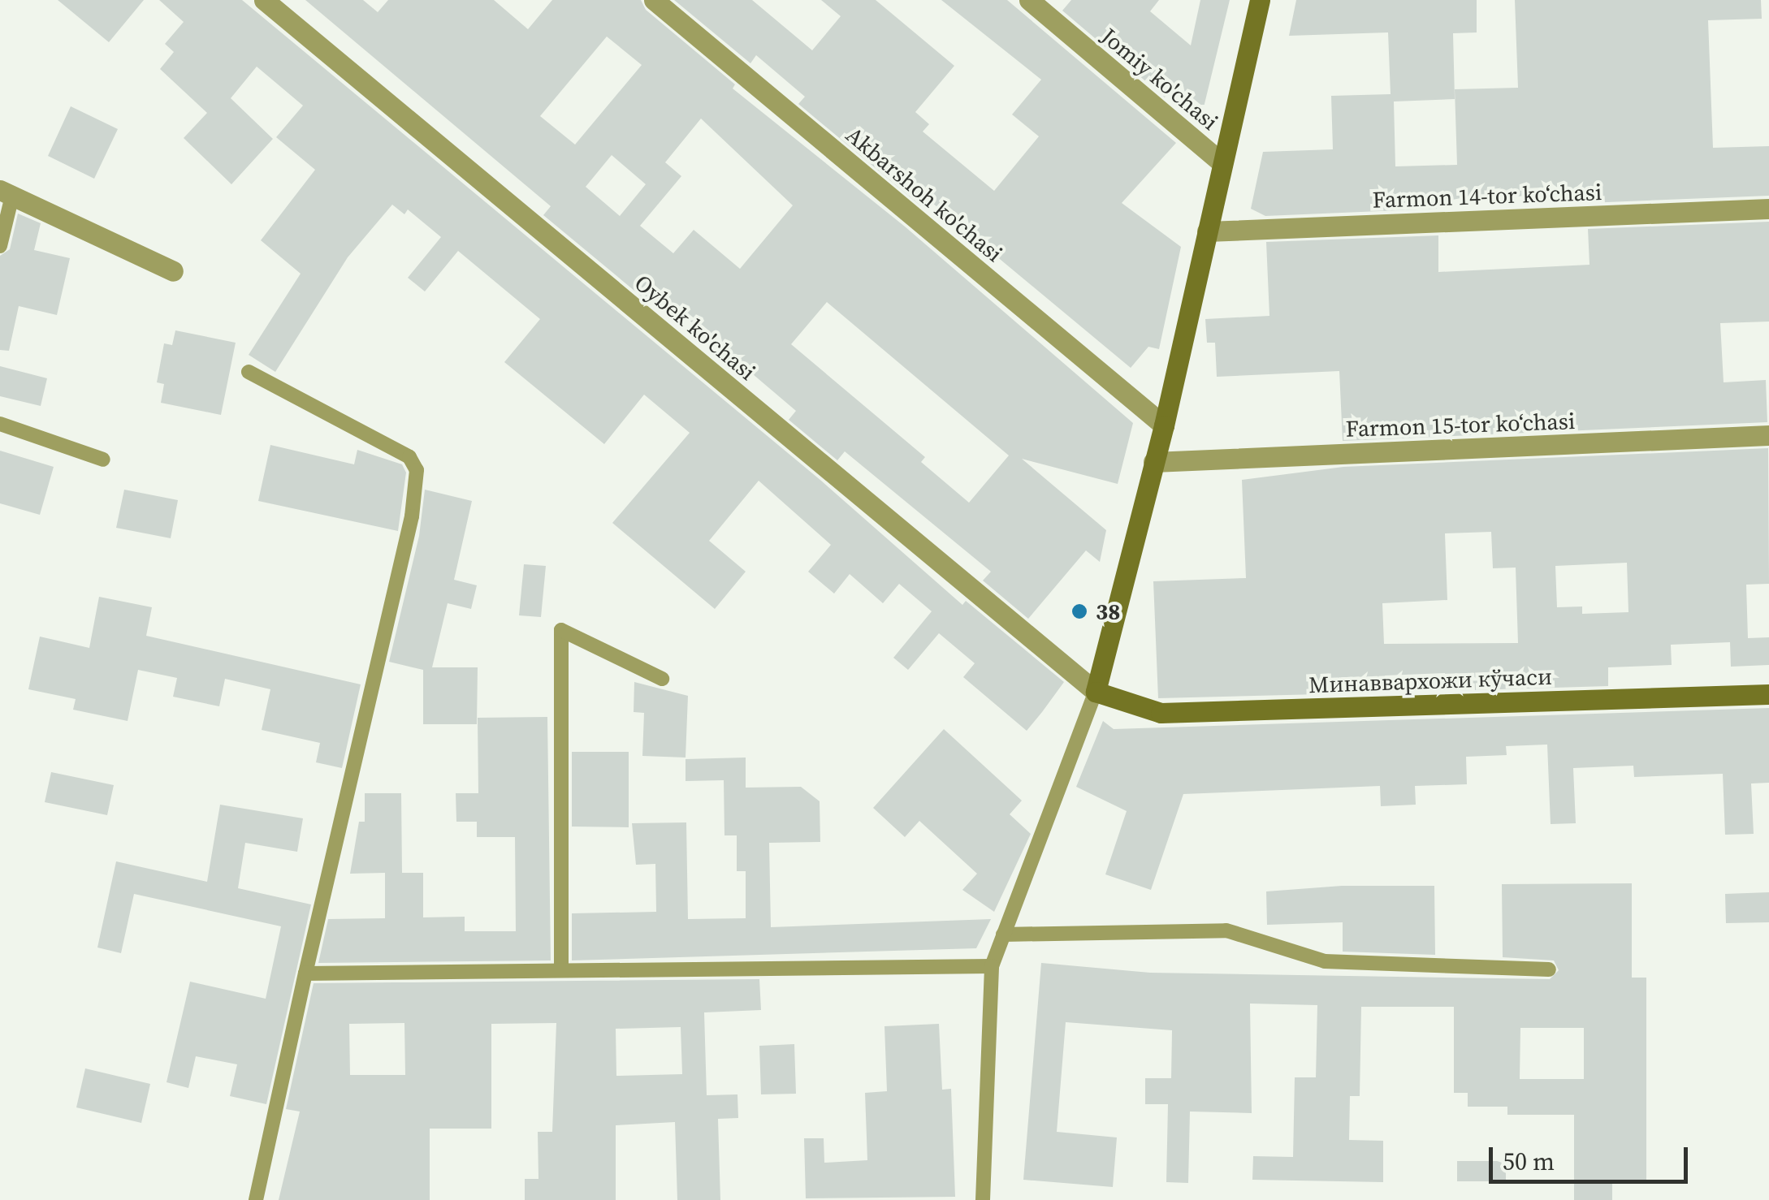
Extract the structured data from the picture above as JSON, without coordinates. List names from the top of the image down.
{
  "streets": {
    "street": [
      "Jomiy ko'chasi",
      "Akbarshoh ko'chasi",
      "Farmon 14-tor koʻchasi",
      "Oybek ko'chasi",
      "Farmon 15-tor koʻchasi",
      "Минаввархожи кўчаси"
    ]
  },
  "crossings": [
    ["Oybek ko'chasi", "Минаввархожи кўчаси"]
  ],
  "places": ["38"],
  "scale_bar": "50 m"
}
